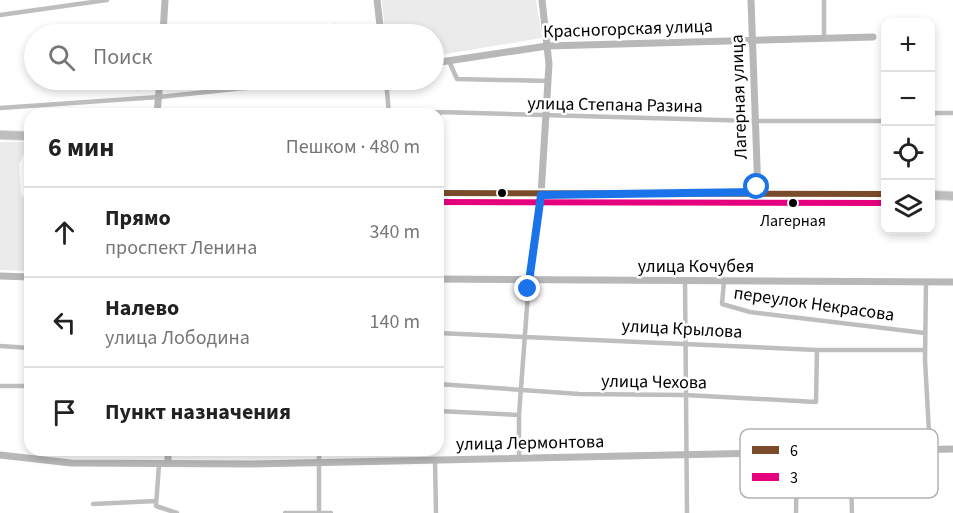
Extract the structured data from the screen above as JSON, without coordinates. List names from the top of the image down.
{
  "streets": {
    "street": [
      "Красногорская улица",
      "Лагерная улица",
      "улица Степана Разина",
      "улица Кочубея",
      "переулок Некрасова",
      "улица Крылова",
      "улица Чехова",
      "улица Лермонтова"
    ]
  },
  "crossings": [
    ["Красногорская улица", "Лагерная улица"],
    ["Лагерная улица", "улица Степана Разина"],
    ["улица Кочубея", "переулок Некрасова"],
    ["улица Крылова", "улица Чехова"]
  ],
  "places": ["Лагерная"],
  "lines": ["transit line 6", "transit line 3"],
  "legend": ["6", "3"],
  "page": {
    "map_buttons": ["+", "−"],
    "search": "Поиск",
    "heading": ["6 мин", "Пешком · 480 m"],
    "list": [
      ["Прямо", "проспект Ленина", "340 m"],
      ["Налево", "улица Лободина", "140 m"],
      "Пункт назначения"
    ]
  }
}
